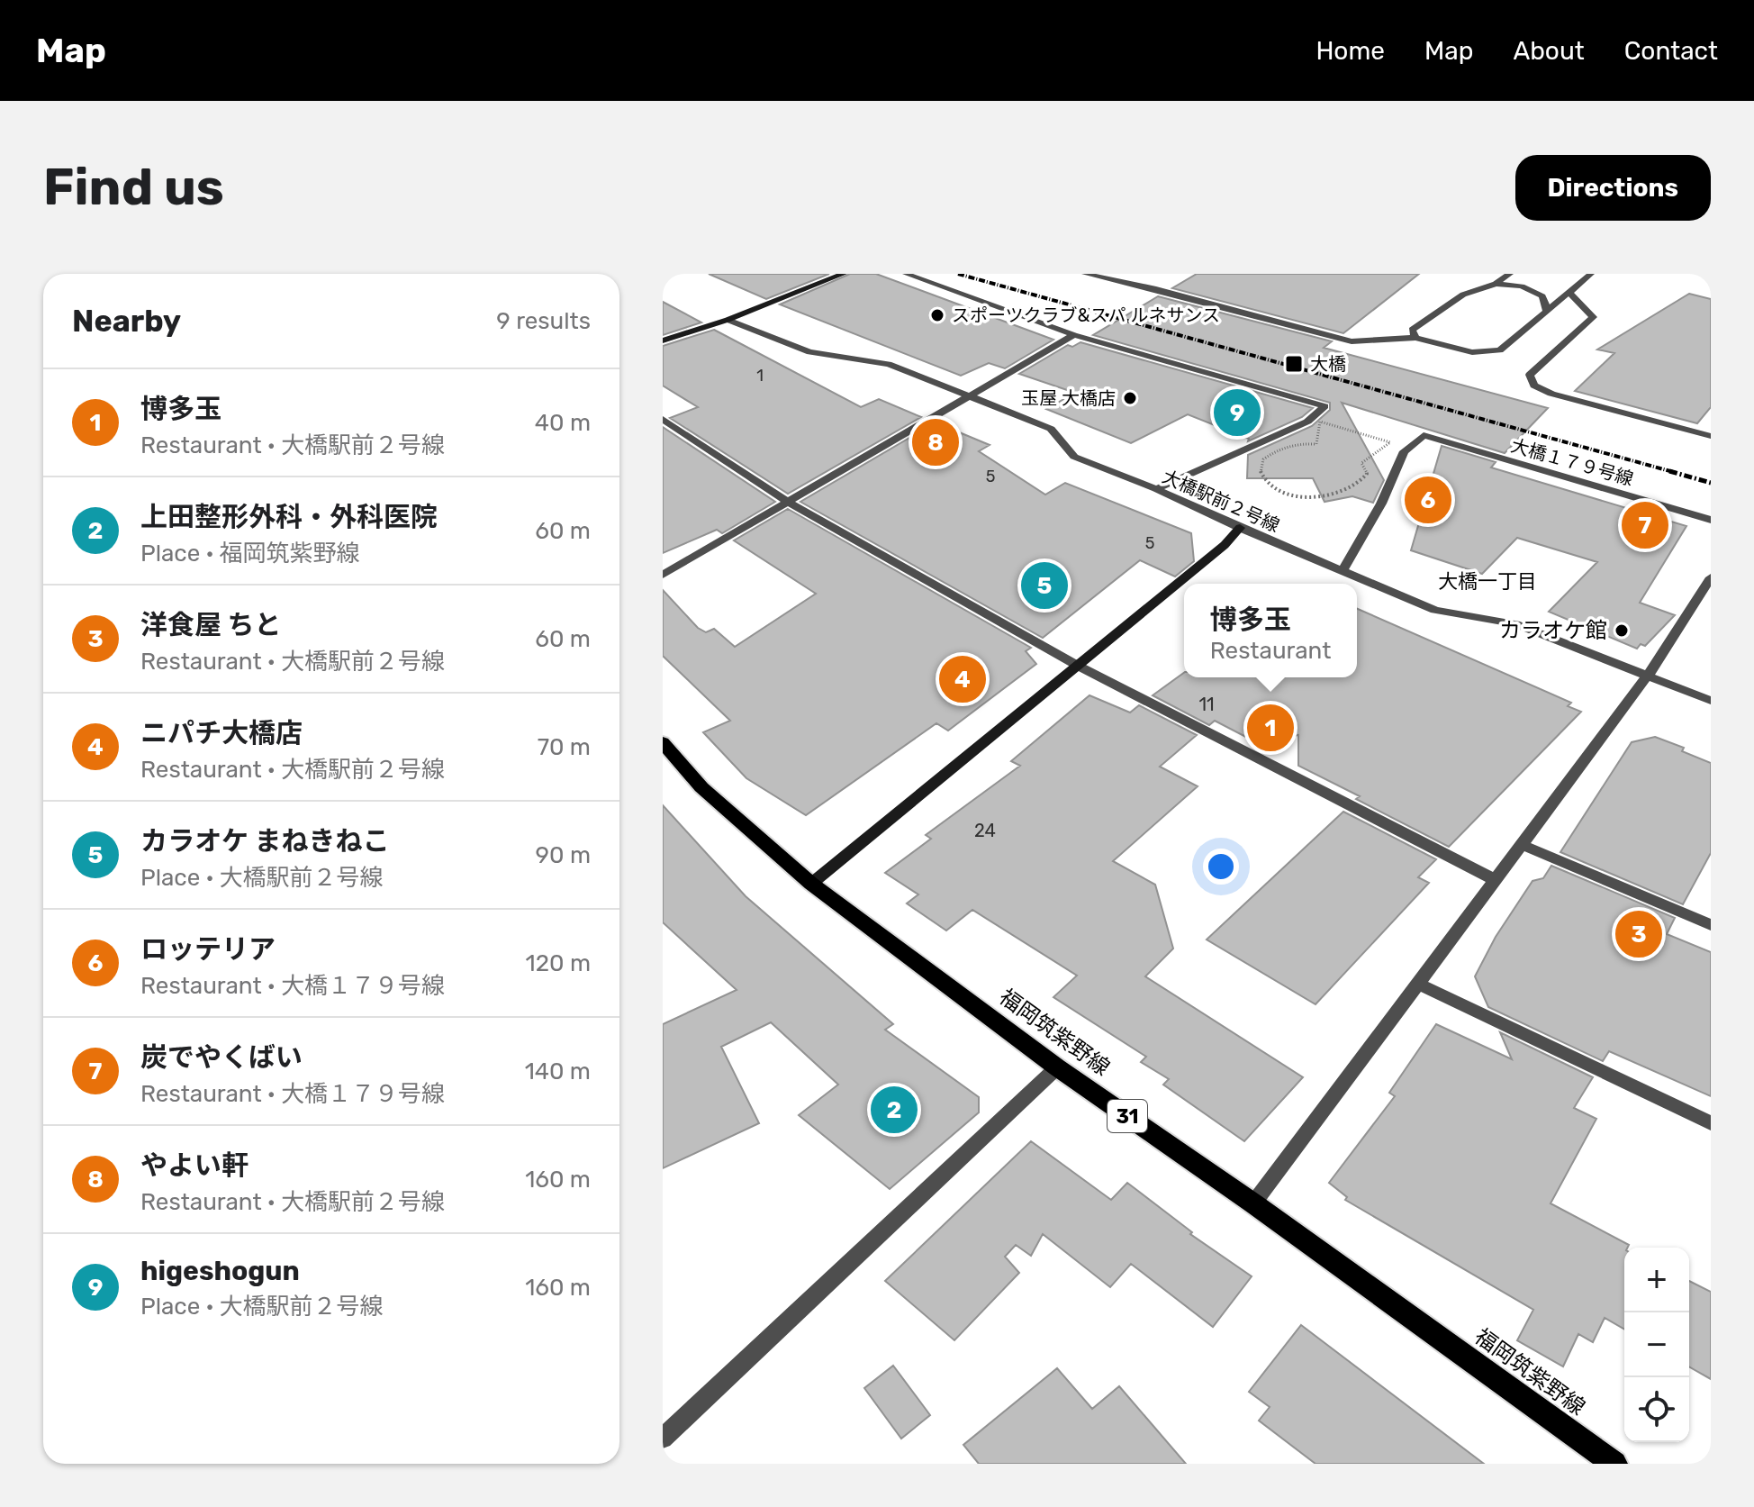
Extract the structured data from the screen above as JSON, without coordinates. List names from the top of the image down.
{
  "streets": {
    "main road": ["福岡筑紫野線", "31"],
    "street": ["大橋１７９号線", "大橋駅前２号線"]
  },
  "crossings": [
    ["大橋１７９号線", "大橋駅前２号線"]
  ],
  "districts": ["大橋一丁目"],
  "places": {
    "other": ["スポーツクラブ&スパ ルネサンス", "玉屋 大橋店", "カラオケ館"],
    "transit": ["大橋"]
  },
  "house_numbers": [
    "1",
    "5",
    "5",
    "11",
    "24"
  ],
  "page": {
    "header": "Map",
    "nav": [
      "Home",
      "Map",
      "About",
      "Contact"
    ],
    "buttons": "Directions",
    "title": "Find us",
    "heading": ["Nearby", "9 results"],
    "list": [
      {
        "mark": "1",
        "name": "博多玉",
        "note": "Restaurant · 大橋駅前２号線",
        "value": "40 m"
      },
      {
        "mark": "2",
        "name": "上田整形外科・外科医院",
        "note": "Place · 福岡筑紫野線",
        "value": "60 m"
      },
      {
        "mark": "3",
        "name": "洋食屋 ちと",
        "note": "Restaurant · 大橋駅前２号線",
        "value": "60 m"
      },
      {
        "mark": "4",
        "name": "ニパチ大橋店",
        "note": "Restaurant · 大橋駅前２号線",
        "value": "70 m"
      },
      {
        "mark": "5",
        "name": "カラオケ まねきねこ",
        "note": "Place · 大橋駅前２号線",
        "value": "90 m"
      },
      {
        "mark": "6",
        "name": "ロッテリア",
        "note": "Restaurant · 大橋１７９号線",
        "value": "120 m"
      },
      {
        "mark": "7",
        "name": "炭でやくばい",
        "note": "Restaurant · 大橋１７９号線",
        "value": "140 m"
      },
      {
        "mark": "8",
        "name": "やよい軒",
        "note": "Restaurant · 大橋駅前２号線",
        "value": "160 m"
      },
      {
        "mark": "9",
        "name": "higeshogun",
        "note": "Place · 大橋駅前２号線",
        "value": "160 m"
      }
    ],
    "pins": [
      "9",
      "8",
      "6",
      "7",
      "5",
      "4",
      "1",
      "3",
      "2"
    ],
    "popup": ["博多玉", "Restaurant"],
    "map_buttons": ["+", "−"]
  }
}
